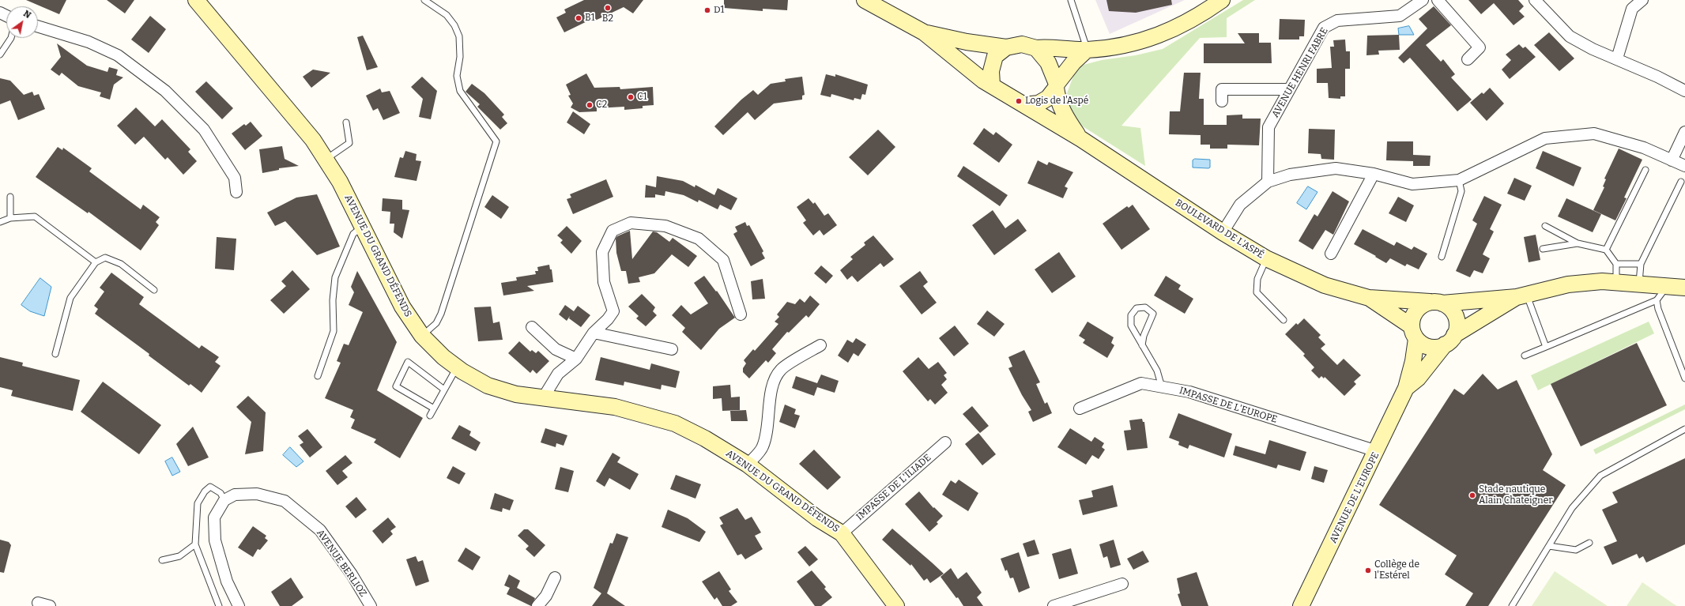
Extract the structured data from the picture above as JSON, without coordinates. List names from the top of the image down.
{
  "streets": {
    "street": [
      "AVENUE HENRI FABRE",
      "BOULEVARD DE L'ASPÉ",
      "AVENUE DU GRAND DÉFENDS",
      "IMPASSE DE L'EUROPE",
      "IMPASSE DE L'ILIADE",
      "AVENUE DE L'EUROPE",
      "AVENUE BERLIOZ"
    ]
  },
  "crossings": [
    ["BOULEVARD DE L'ASPÉ", "AVENUE DE L'EUROPE"],
    ["AVENUE DU GRAND DÉFENDS", "IMPASSE DE L'ILIADE"],
    ["IMPASSE DE L'EUROPE", "AVENUE DE L'EUROPE"]
  ],
  "places": [
    "B2",
    "D1",
    "B1",
    "C1",
    "Logis de l'Aspé",
    "C2",
    "Stade nautique Alain Chateigner",
    "Collège de l'Estérel"
  ],
  "north": "top right"
}
